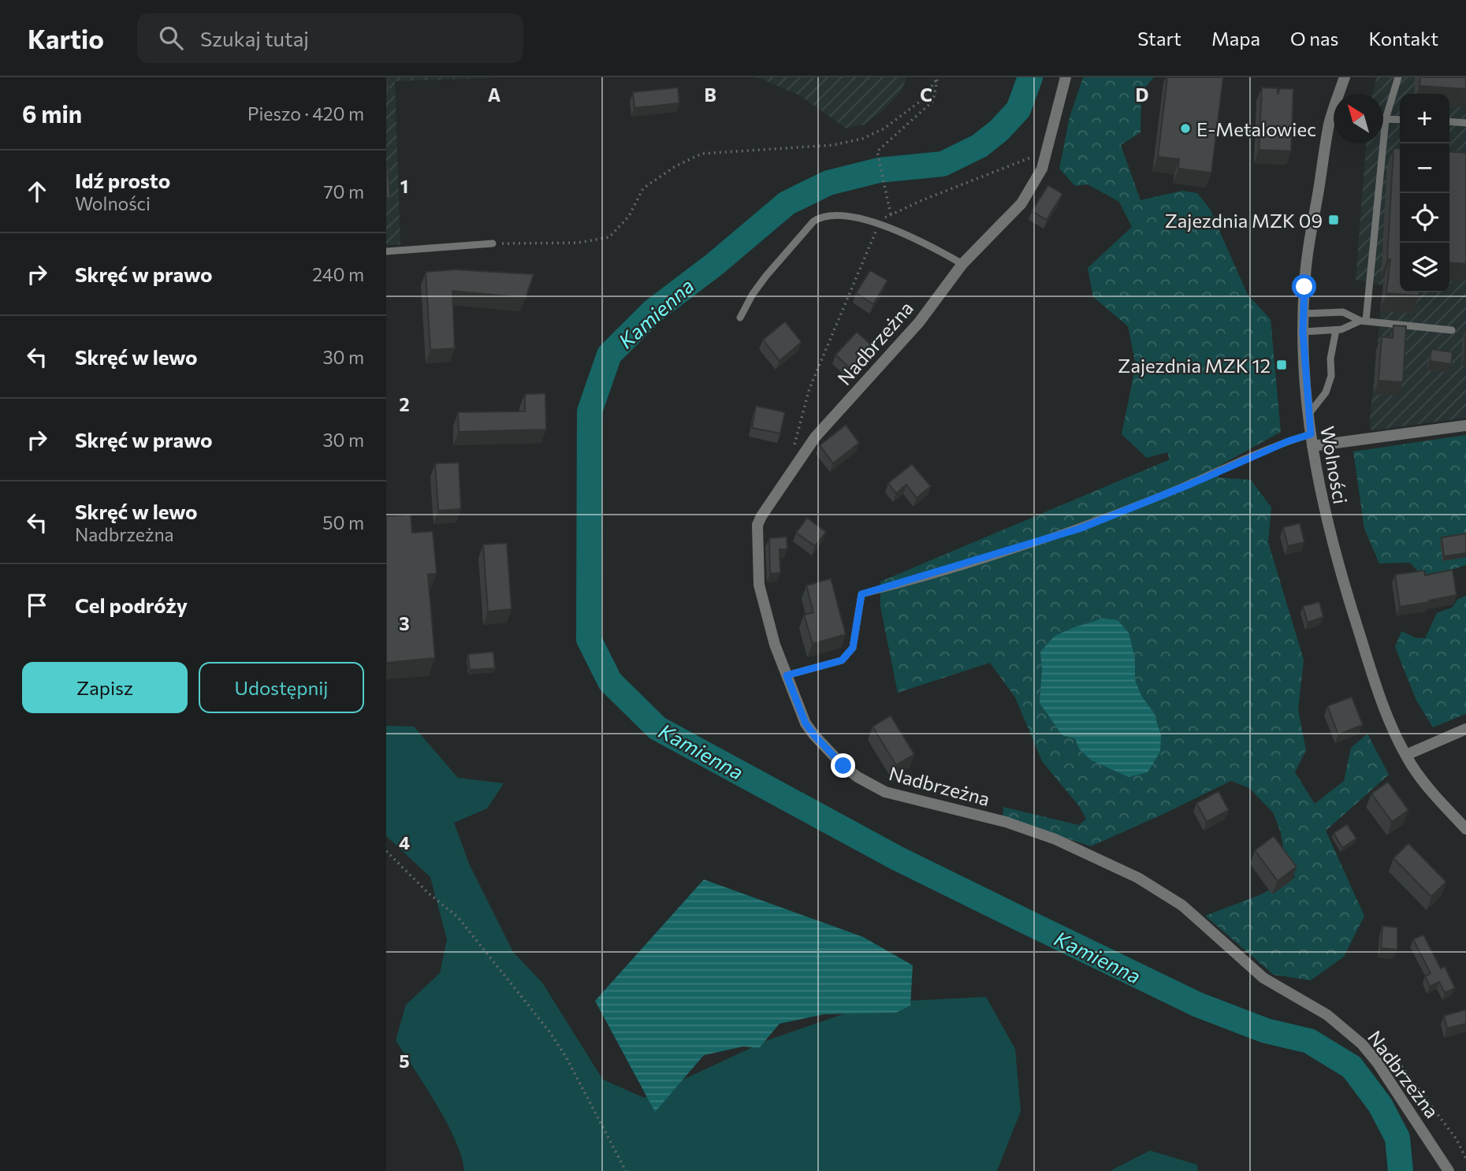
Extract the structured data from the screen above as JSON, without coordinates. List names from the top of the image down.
{
  "streets": {
    "street": ["Nadbrzeżna", "Wolności"]
  },
  "water": ["Kamienna"],
  "places": {
    "other": ["E-Metalowiec"],
    "transit": ["Zajezdnia MZK 09", "Zajezdnia MZK 12"]
  },
  "north": "top left",
  "page": {
    "header": "Kartio",
    "search": "Szukaj tutaj",
    "nav": [
      "Start",
      "Mapa",
      "O nas",
      "Kontakt"
    ],
    "heading": ["6 min", "Pieszo · 420 m"],
    "map_buttons": ["+", "−"],
    "list": [
      ["Idź prosto", "Wolności", "70 m"],
      ["Skręć w prawo", "240 m"],
      ["Skręć w lewo", "30 m"],
      ["Skręć w prawo", "30 m"],
      ["Skręć w lewo", "Nadbrzeżna", "50 m"],
      "Cel podróży"
    ],
    "buttons": ["Zapisz", "Udostępnij"]
  },
  "grid": {
    "columns": [
      "A",
      "B",
      "C",
      "D"
    ],
    "rows": [
      "1",
      "2",
      "3",
      "4",
      "5"
    ]
  }
}
